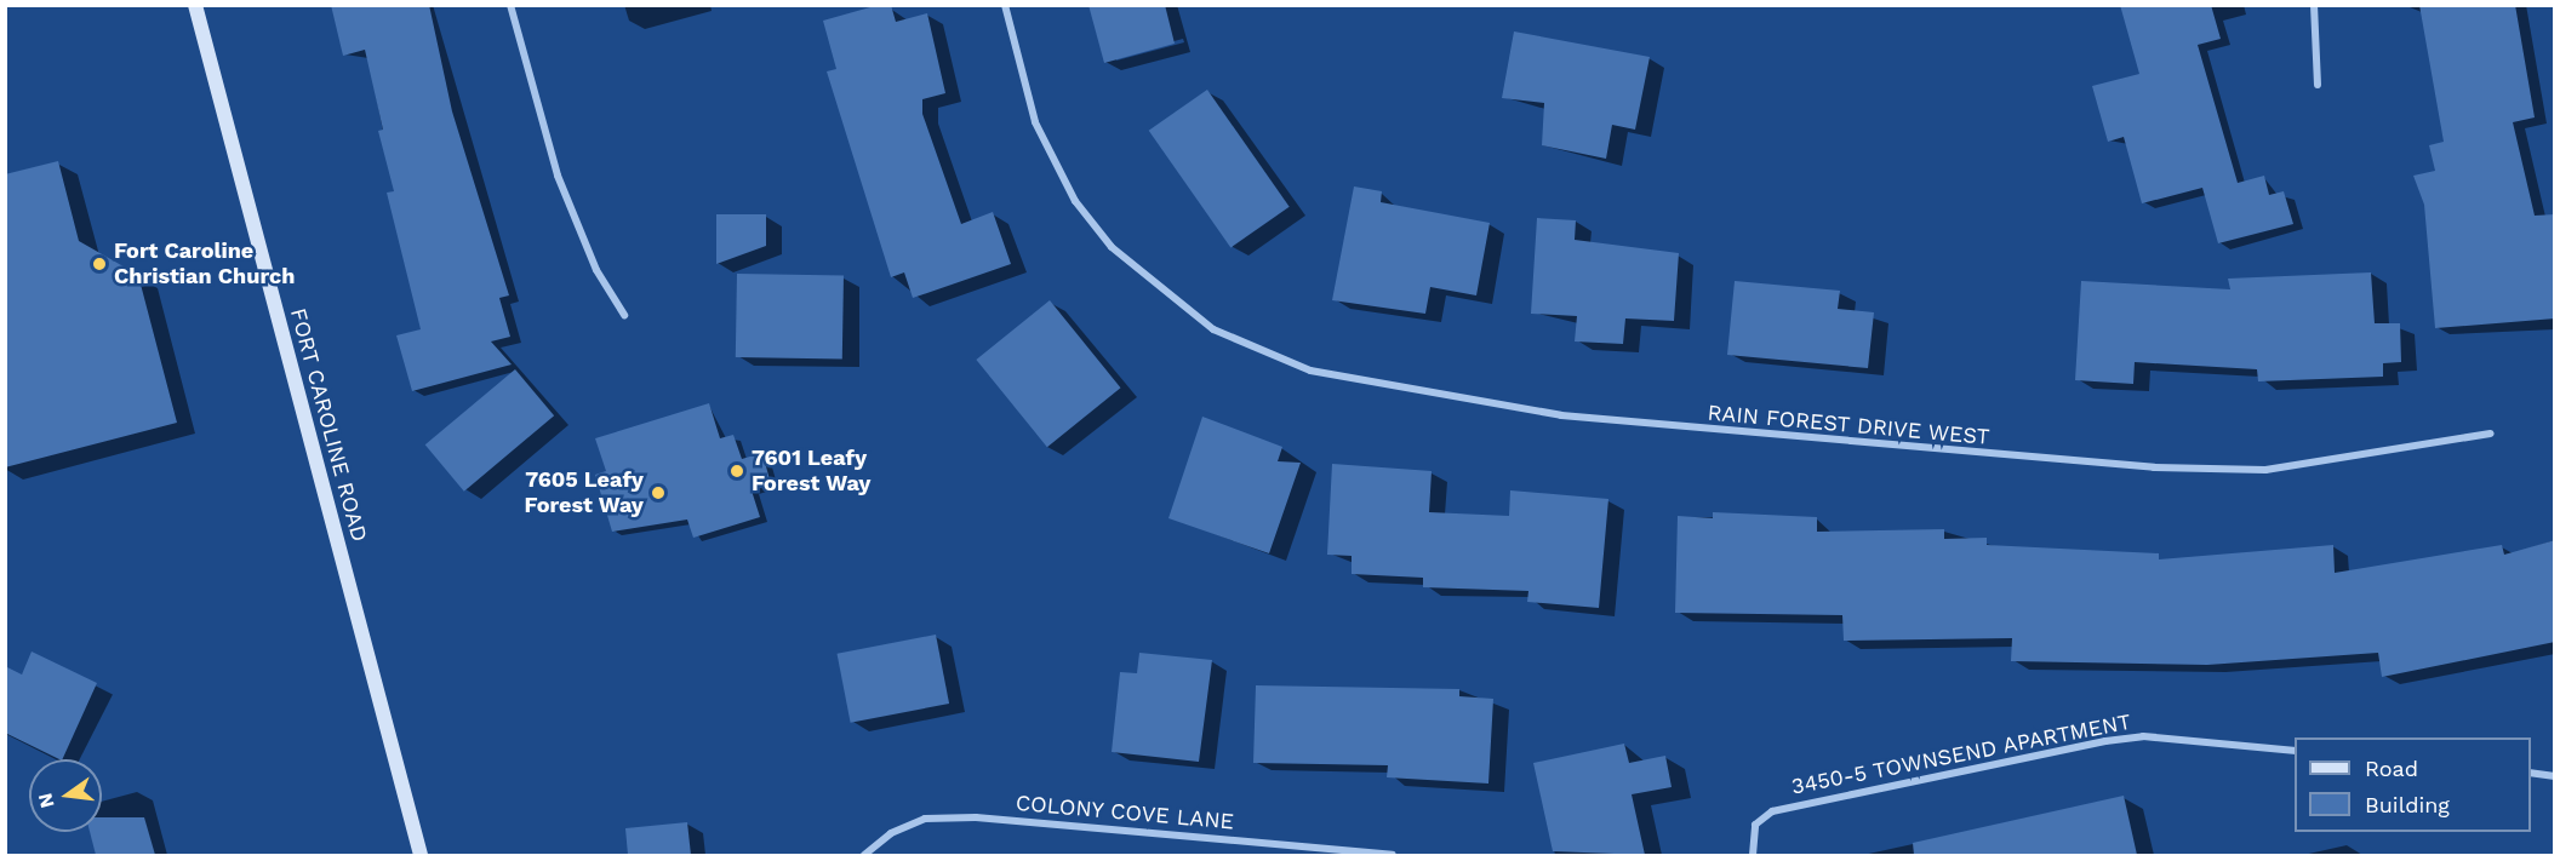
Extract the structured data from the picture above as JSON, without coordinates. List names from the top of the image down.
{
  "streets": {
    "street": [
      "FORT CAROLINE ROAD",
      "RAIN FOREST DRIVE WEST",
      "3450-5 TOWNSEND APARTMENT",
      "COLONY COVE LANE"
    ]
  },
  "places": ["Fort Caroline Christian Church", "7601 Leafy Forest Way", "7605 Leafy Forest Way"],
  "legend": ["Road", "Building"],
  "north": "left"
}
